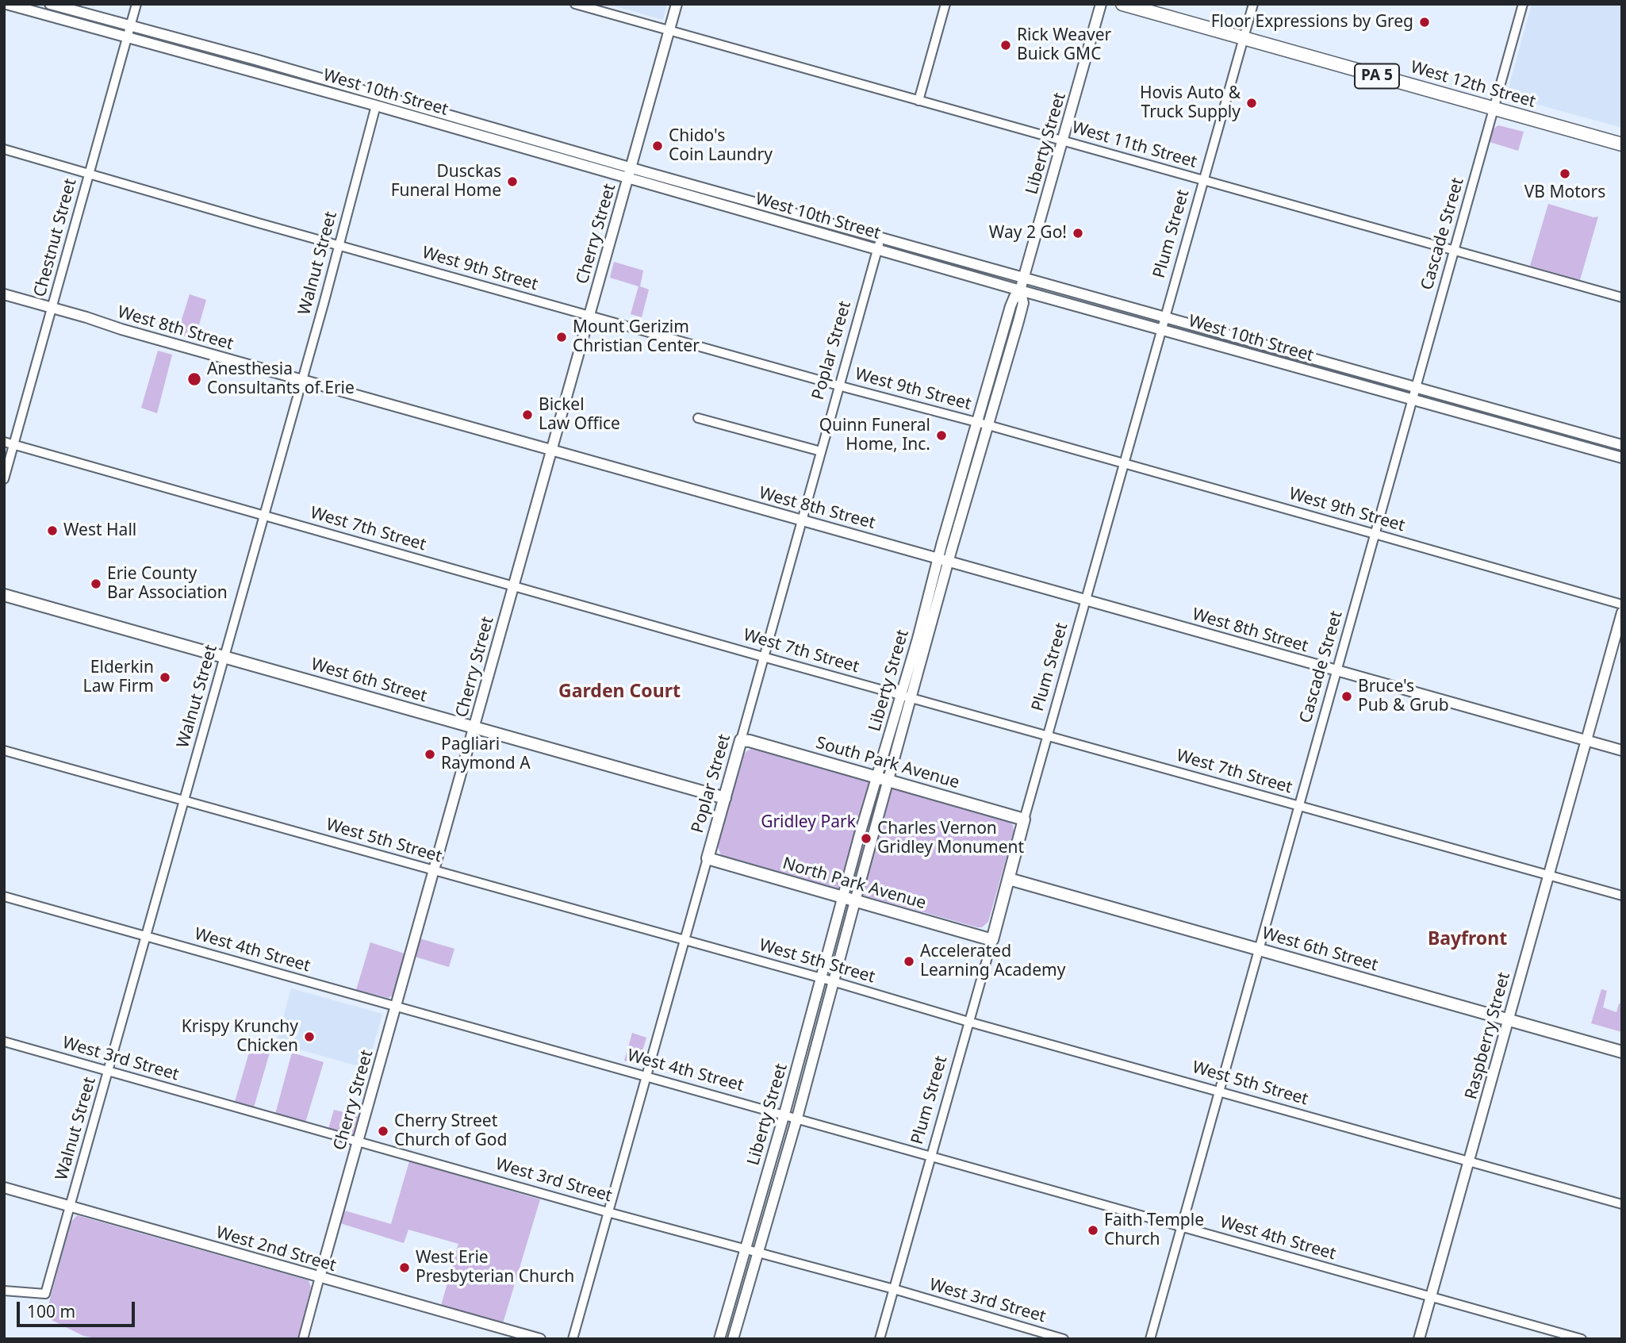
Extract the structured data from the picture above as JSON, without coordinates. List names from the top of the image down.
{
  "streets": {
    "main road": [
      "PA 5",
      "West 12th Street",
      "Plum Street",
      "Poplar Street",
      "West 6th Street",
      "South Park Avenue",
      "North Park Avenue"
    ],
    "street": [
      "West 10th Street",
      "Liberty Street",
      "West 11th Street",
      "Cherry Street",
      "Cascade Street",
      "Chestnut Street",
      "Walnut Street",
      "West 9th Street",
      "West 8th Street",
      "West 7th Street",
      "West 5th Street",
      "West 4th Street",
      "Raspberry Street",
      "West 3rd Street",
      "West 2nd Street"
    ]
  },
  "crossings": [
    ["West 12th Street", "Plum Street"],
    ["West 12th Street", "Cascade Street"],
    ["West 10th Street", "Liberty Street"],
    ["West 10th Street", "Cherry Street"],
    ["West 10th Street", "Plum Street"],
    ["West 10th Street", "Cascade Street"],
    ["West 10th Street", "Chestnut Street"],
    ["West 10th Street", "Walnut Street"],
    ["West 10th Street", "Poplar Street"],
    ["Liberty Street", "West 11th Street"],
    ["Liberty Street", "West 9th Street"],
    ["Liberty Street", "West 8th Street"],
    ["Liberty Street", "West 7th Street"],
    ["Liberty Street", "South Park Avenue"],
    ["Liberty Street", "West 5th Street"],
    ["Liberty Street", "North Park Avenue"],
    ["Liberty Street", "West 4th Street"],
    ["Liberty Street", "West 3rd Street"],
    ["West 11th Street", "Cherry Street"],
    ["West 11th Street", "Plum Street"],
    ["West 11th Street", "Cascade Street"],
    ["Cherry Street", "West 9th Street"],
    ["Cherry Street", "West 8th Street"],
    ["Cherry Street", "West 7th Street"],
    ["Cherry Street", "West 6th Street"],
    ["Cherry Street", "West 5th Street"],
    ["Cherry Street", "West 4th Street"],
    ["Cherry Street", "West 3rd Street"],
    ["Cherry Street", "West 2nd Street"],
    ["Plum Street", "West 9th Street"],
    ["Plum Street", "West 8th Street"],
    ["Plum Street", "West 7th Street"],
    ["Plum Street", "West 6th Street"],
    ["Plum Street", "South Park Avenue"],
    ["Plum Street", "West 5th Street"],
    ["Plum Street", "North Park Avenue"],
    ["Plum Street", "West 4th Street"],
    ["Plum Street", "West 3rd Street"],
    ["Cascade Street", "West 9th Street"],
    ["Cascade Street", "West 8th Street"],
    ["Cascade Street", "West 7th Street"],
    ["Cascade Street", "West 6th Street"],
    ["Cascade Street", "West 5th Street"],
    ["Cascade Street", "West 4th Street"],
    ["Chestnut Street", "West 9th Street"],
    ["Chestnut Street", "West 8th Street"],
    ["Chestnut Street", "West 7th Street"],
    ["Walnut Street", "West 9th Street"],
    ["Walnut Street", "West 8th Street"],
    ["Walnut Street", "West 7th Street"],
    ["Walnut Street", "West 6th Street"],
    ["Walnut Street", "West 5th Street"],
    ["Walnut Street", "West 4th Street"],
    ["Walnut Street", "West 3rd Street"],
    ["Walnut Street", "West 2nd Street"],
    ["West 9th Street", "Poplar Street"],
    ["West 8th Street", "Poplar Street"],
    ["West 8th Street", "Raspberry Street"],
    ["Poplar Street", "West 7th Street"],
    ["Poplar Street", "West 6th Street"],
    ["Poplar Street", "South Park Avenue"],
    ["Poplar Street", "West 5th Street"],
    ["Poplar Street", "North Park Avenue"],
    ["Poplar Street", "West 4th Street"],
    ["Poplar Street", "West 3rd Street"],
    ["West 7th Street", "Raspberry Street"],
    ["West 6th Street", "Raspberry Street"],
    ["West 5th Street", "Raspberry Street"],
    ["West 4th Street", "Raspberry Street"]
  ],
  "districts": ["Garden Court", "Bayfront"],
  "parks": ["Gridley Park"],
  "places": [
    "Floor Expressions by Greg",
    "Rick Weaver Buick GMC",
    "Hovis Auto & Truck Supply",
    "Chido's Coin Laundry",
    "VB Motors",
    "Dusckas Funeral Home",
    "Way 2 Go!",
    "Mount Gerizim Christian Center",
    "Anesthesia Consultants of Erie",
    "Bickel Law Office",
    "Quinn Funeral Home, Inc.",
    "West Hall",
    "Erie County Bar Association",
    "Elderkin Law Firm",
    "Bruce's Pub & Grub",
    "Pagliari Raymond A",
    "Charles Vernon Gridley Monument",
    "Accelerated Learning Academy",
    "Krispy Krunchy Chicken",
    "Cherry Street Church of God",
    "Faith Temple Church",
    "West Erie Presbyterian Church"
  ],
  "scale_bar": "100 m"
}
